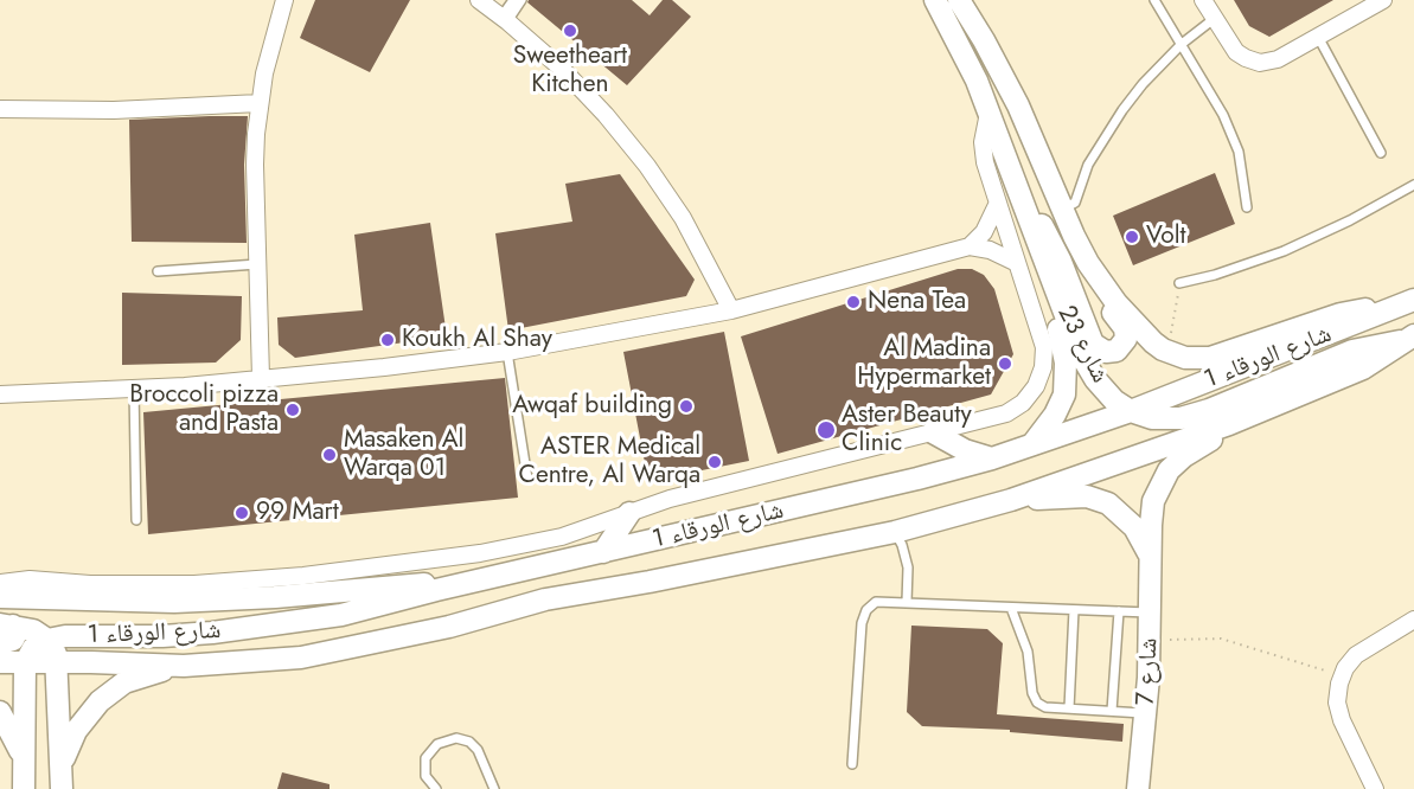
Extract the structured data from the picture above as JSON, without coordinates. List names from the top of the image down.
{
  "streets": {
    "street": ["شارع 23", "شارع الورقاء 1", "شارع 7"]
  },
  "crossings": [
    ["شارع 23", "شارع الورقاء 1"],
    ["شارع الورقاء 1", "شارع 7"]
  ],
  "places": [
    "Sweetheart Kitchen",
    "Volt",
    "Nena Tea",
    "Koukh Al Shay",
    "Al Madina Hypermarket",
    "Awqaf building",
    "Broccoli pizza and Pasta",
    "Aster Beauty Clinic",
    "Masaken Al Warqa 01",
    "ASTER Medical Centre, Al Warqa",
    "99 Mart"
  ]
}
